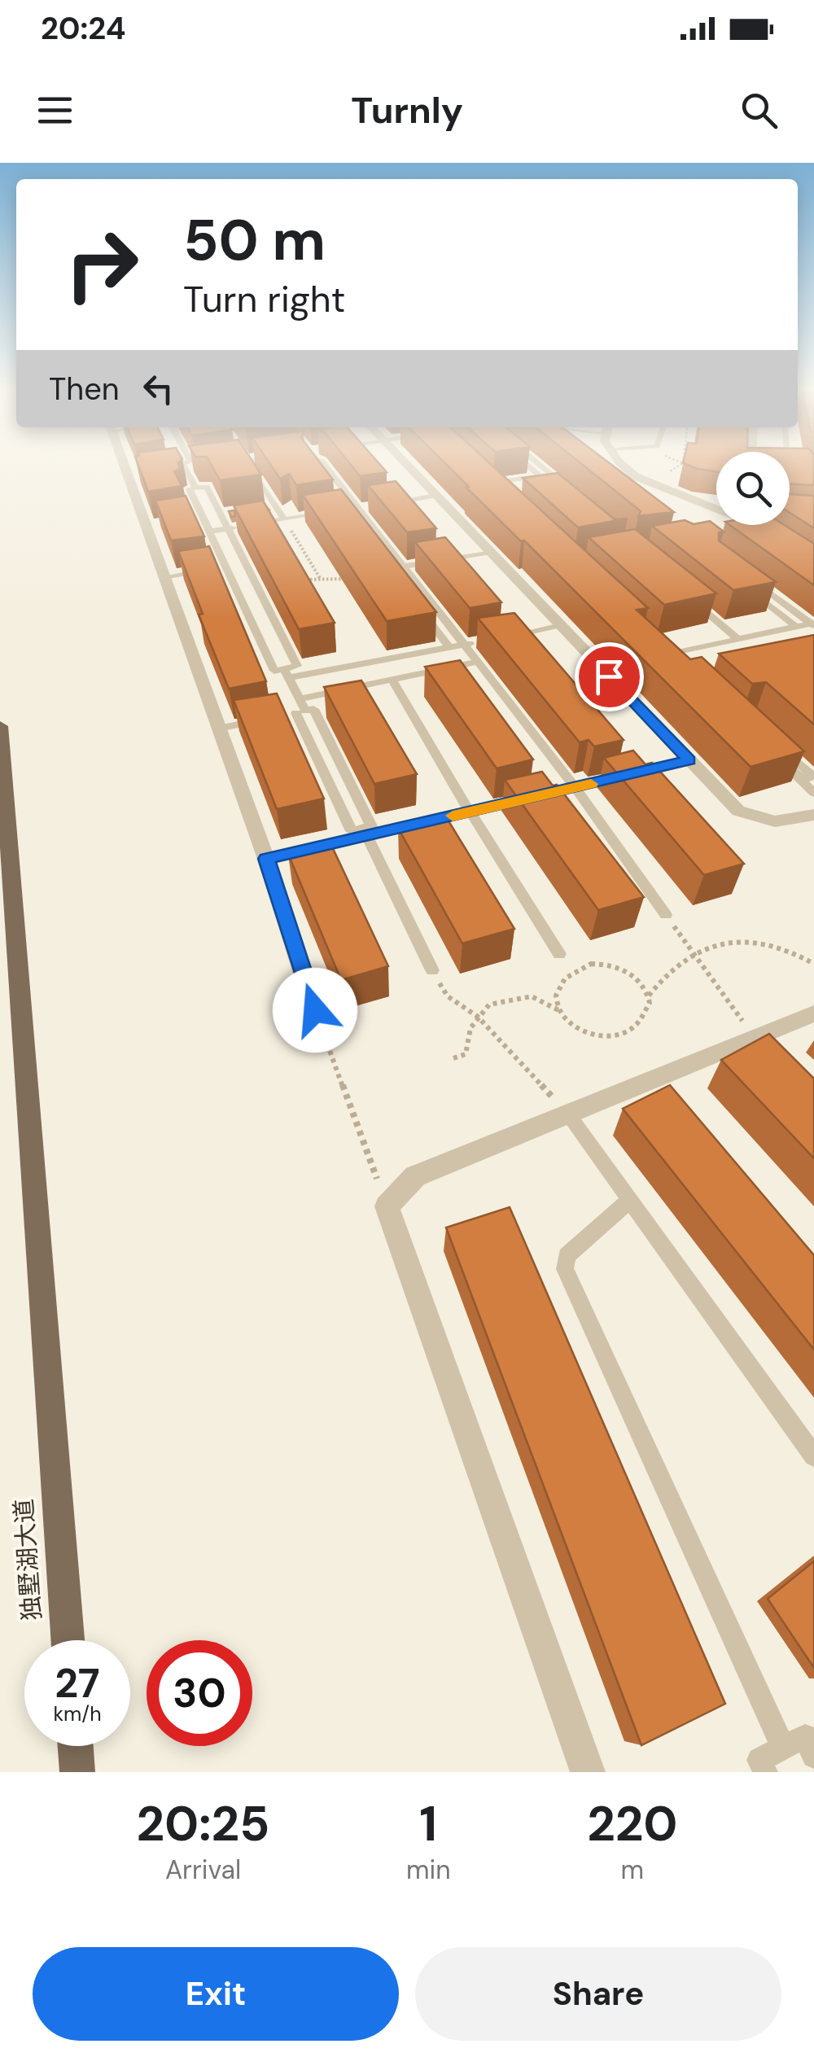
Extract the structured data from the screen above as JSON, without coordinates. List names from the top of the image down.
{
  "streets": {
    "main road": ["独墅湖大道"]
  },
  "page": {
    "status": "20:24",
    "header": "Turnly",
    "turn": ["50 m", "Turn right"],
    "then": "Then",
    "speed": "27 km/h",
    "limit": "30",
    "eta": [
      "20:25",
      "Arrival",
      "1",
      "min",
      "220",
      "m"
    ],
    "buttons": ["Exit", "Share"]
  }
}
